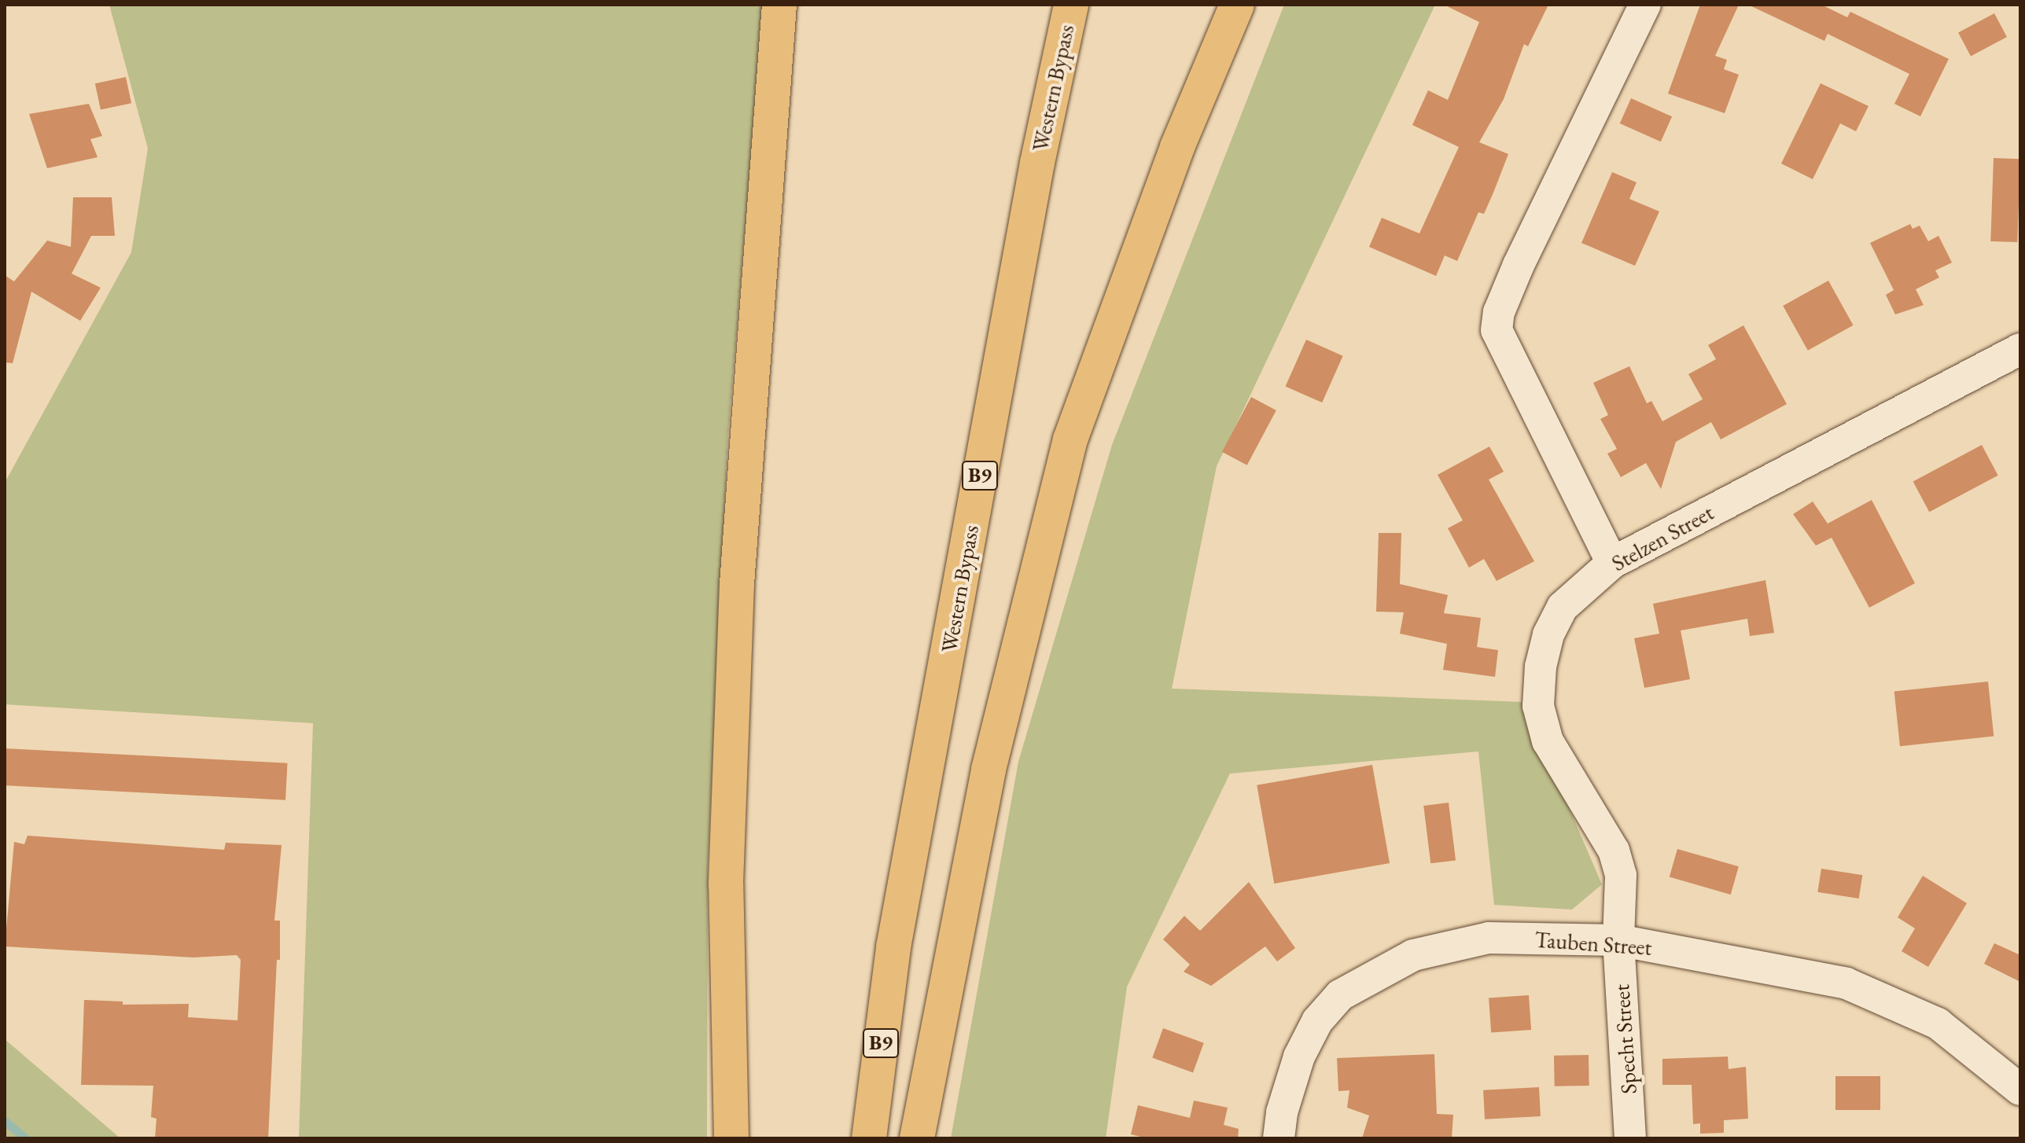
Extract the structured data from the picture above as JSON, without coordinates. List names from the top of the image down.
{
  "streets": {
    "highway": ["Western Bypass", "B9"],
    "street": ["Stelzen Street", "Tauben Street", "Specht Street"]
  },
  "crossings": [
    ["Stelzen Street", "Tauben Street"],
    ["Stelzen Street", "Specht Street"],
    ["Tauben Street", "Specht Street"]
  ]
}
